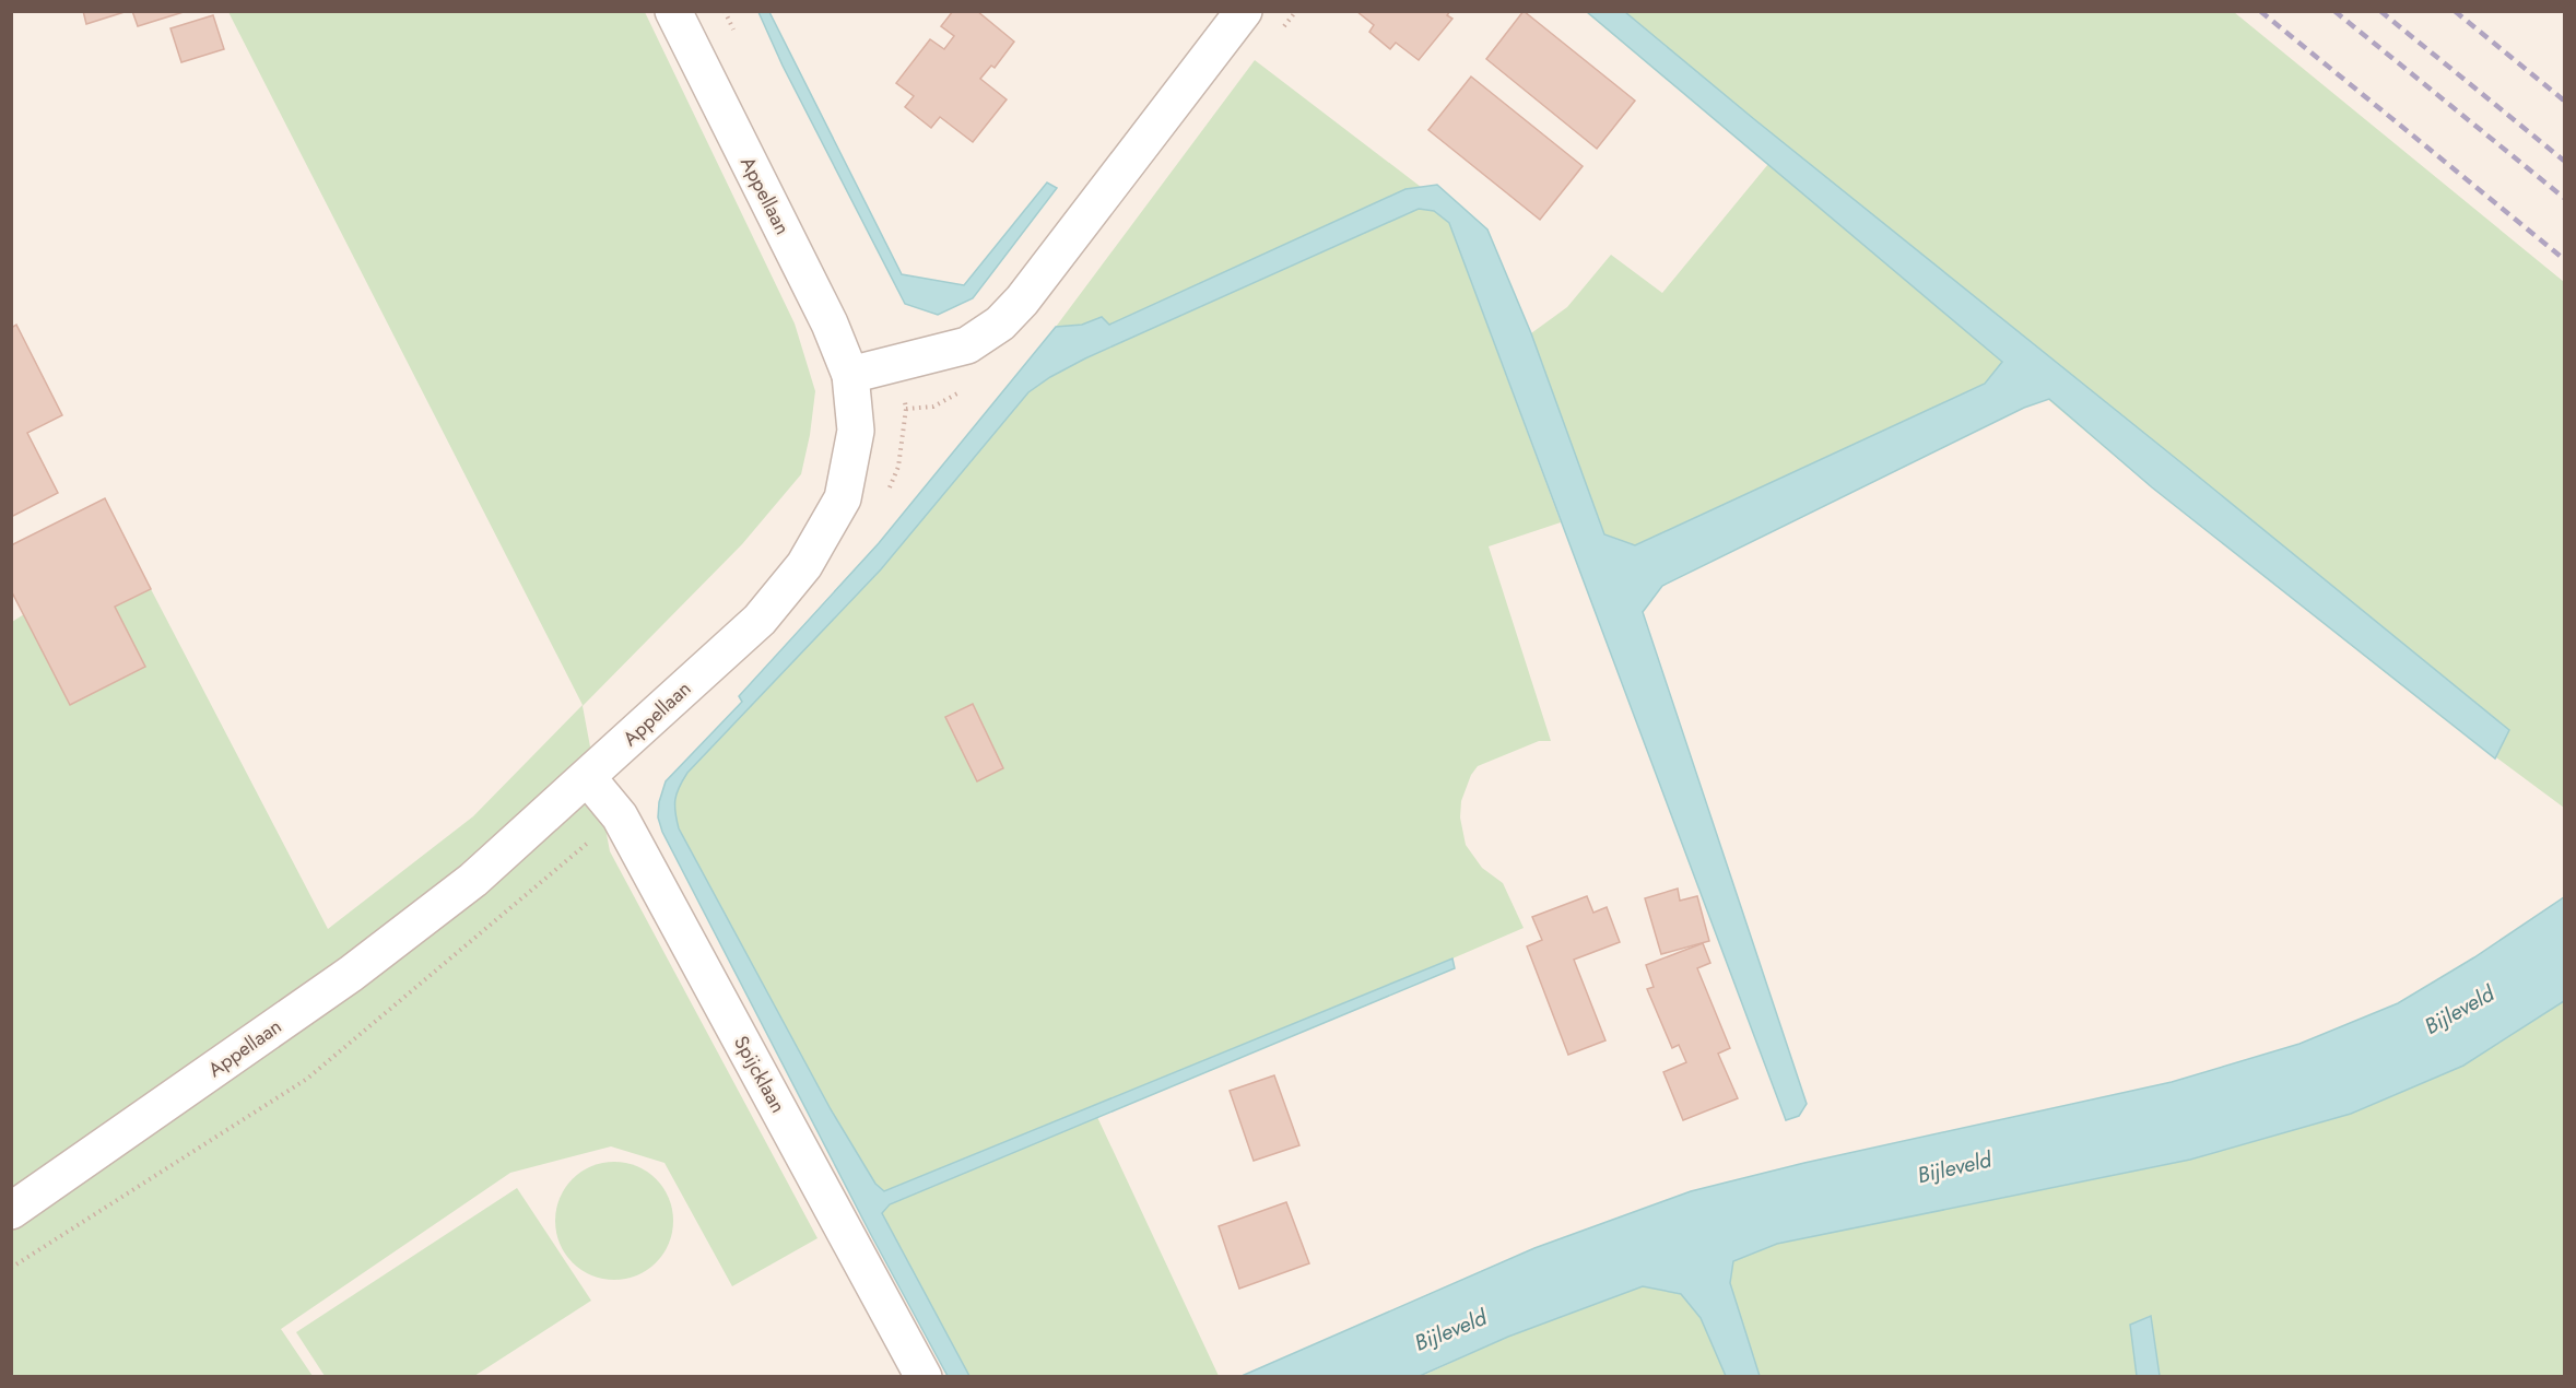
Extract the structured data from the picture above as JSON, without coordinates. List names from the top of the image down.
{
  "streets": {
    "street": ["Appellaan", "Spijcklaan"]
  },
  "crossings": [
    ["Appellaan", "Spijcklaan"]
  ],
  "water": ["Bijleveld"]
}
